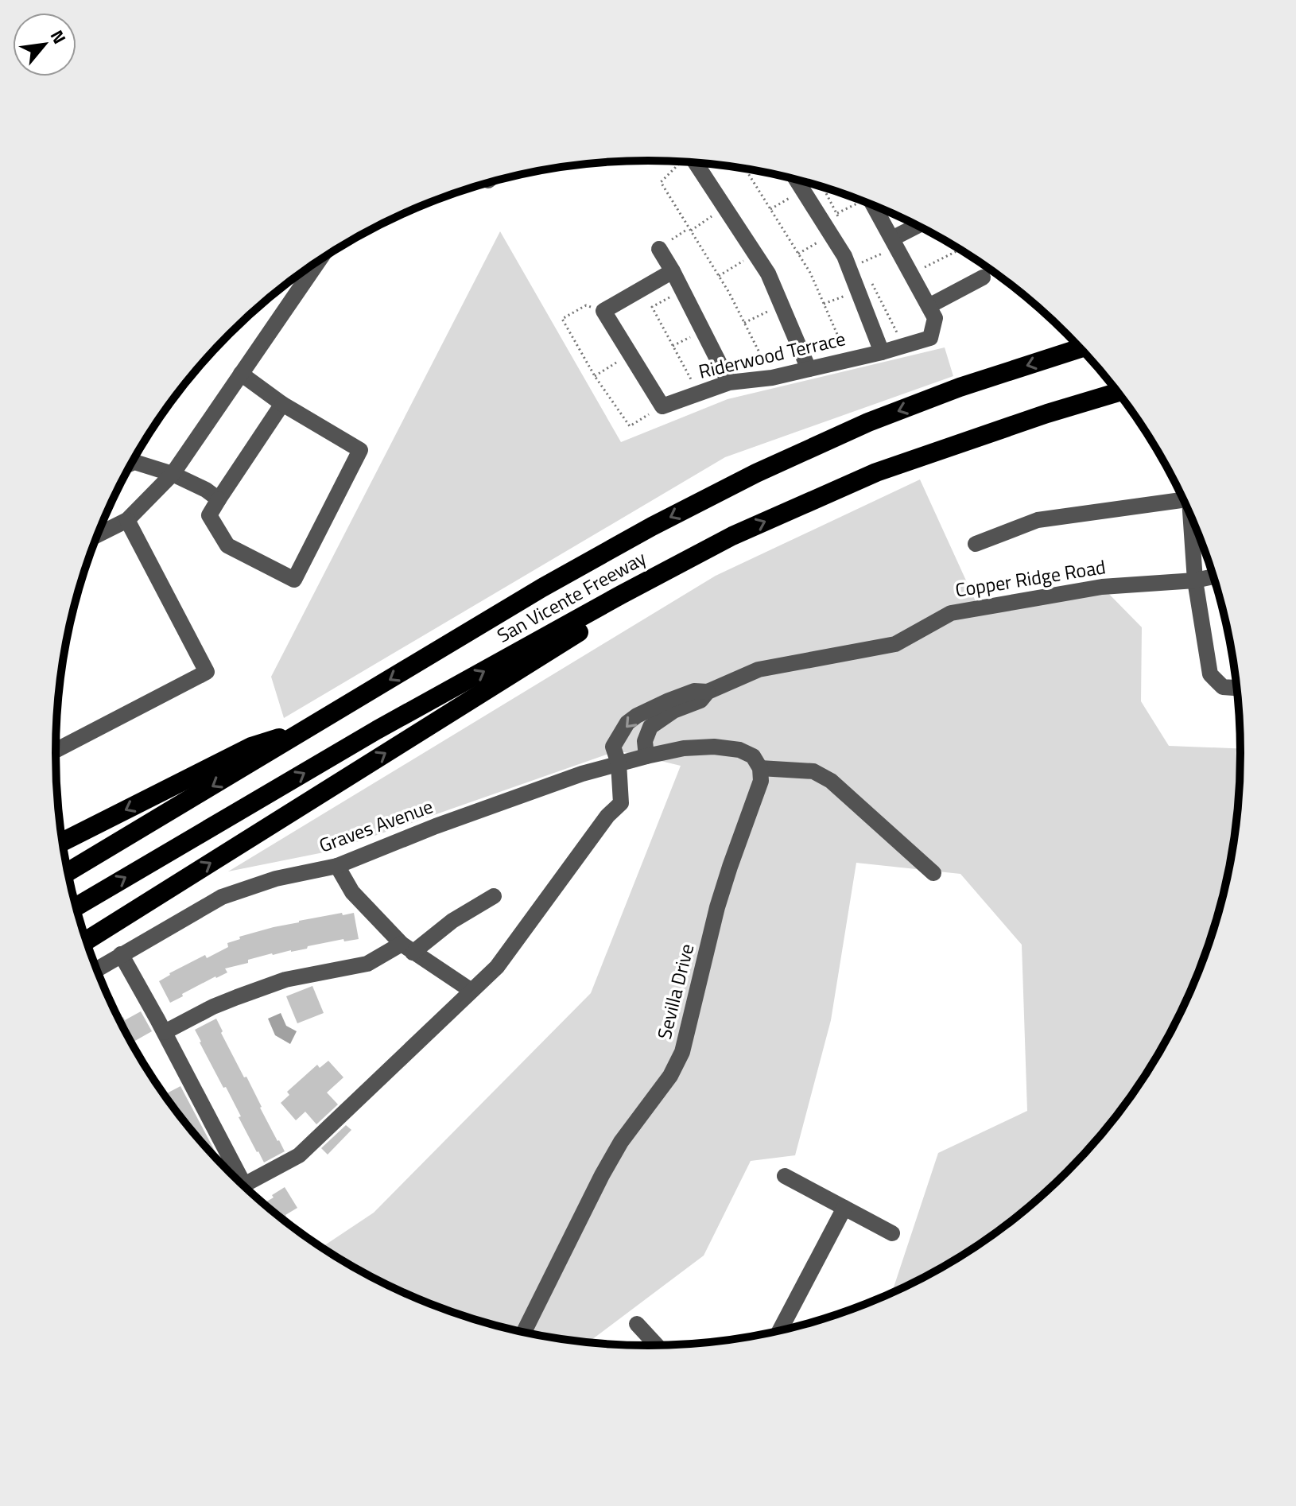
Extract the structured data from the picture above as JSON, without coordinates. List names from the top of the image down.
{
  "streets": {
    "highway": ["San Vicente Freeway"],
    "street": [
      "Riderwood Terrace",
      "Copper Ridge Road",
      "Graves Avenue",
      "Sevilla Drive"
    ]
  },
  "crossings": [
    ["Copper Ridge Road", "Graves Avenue"]
  ],
  "north": "top right"
}
